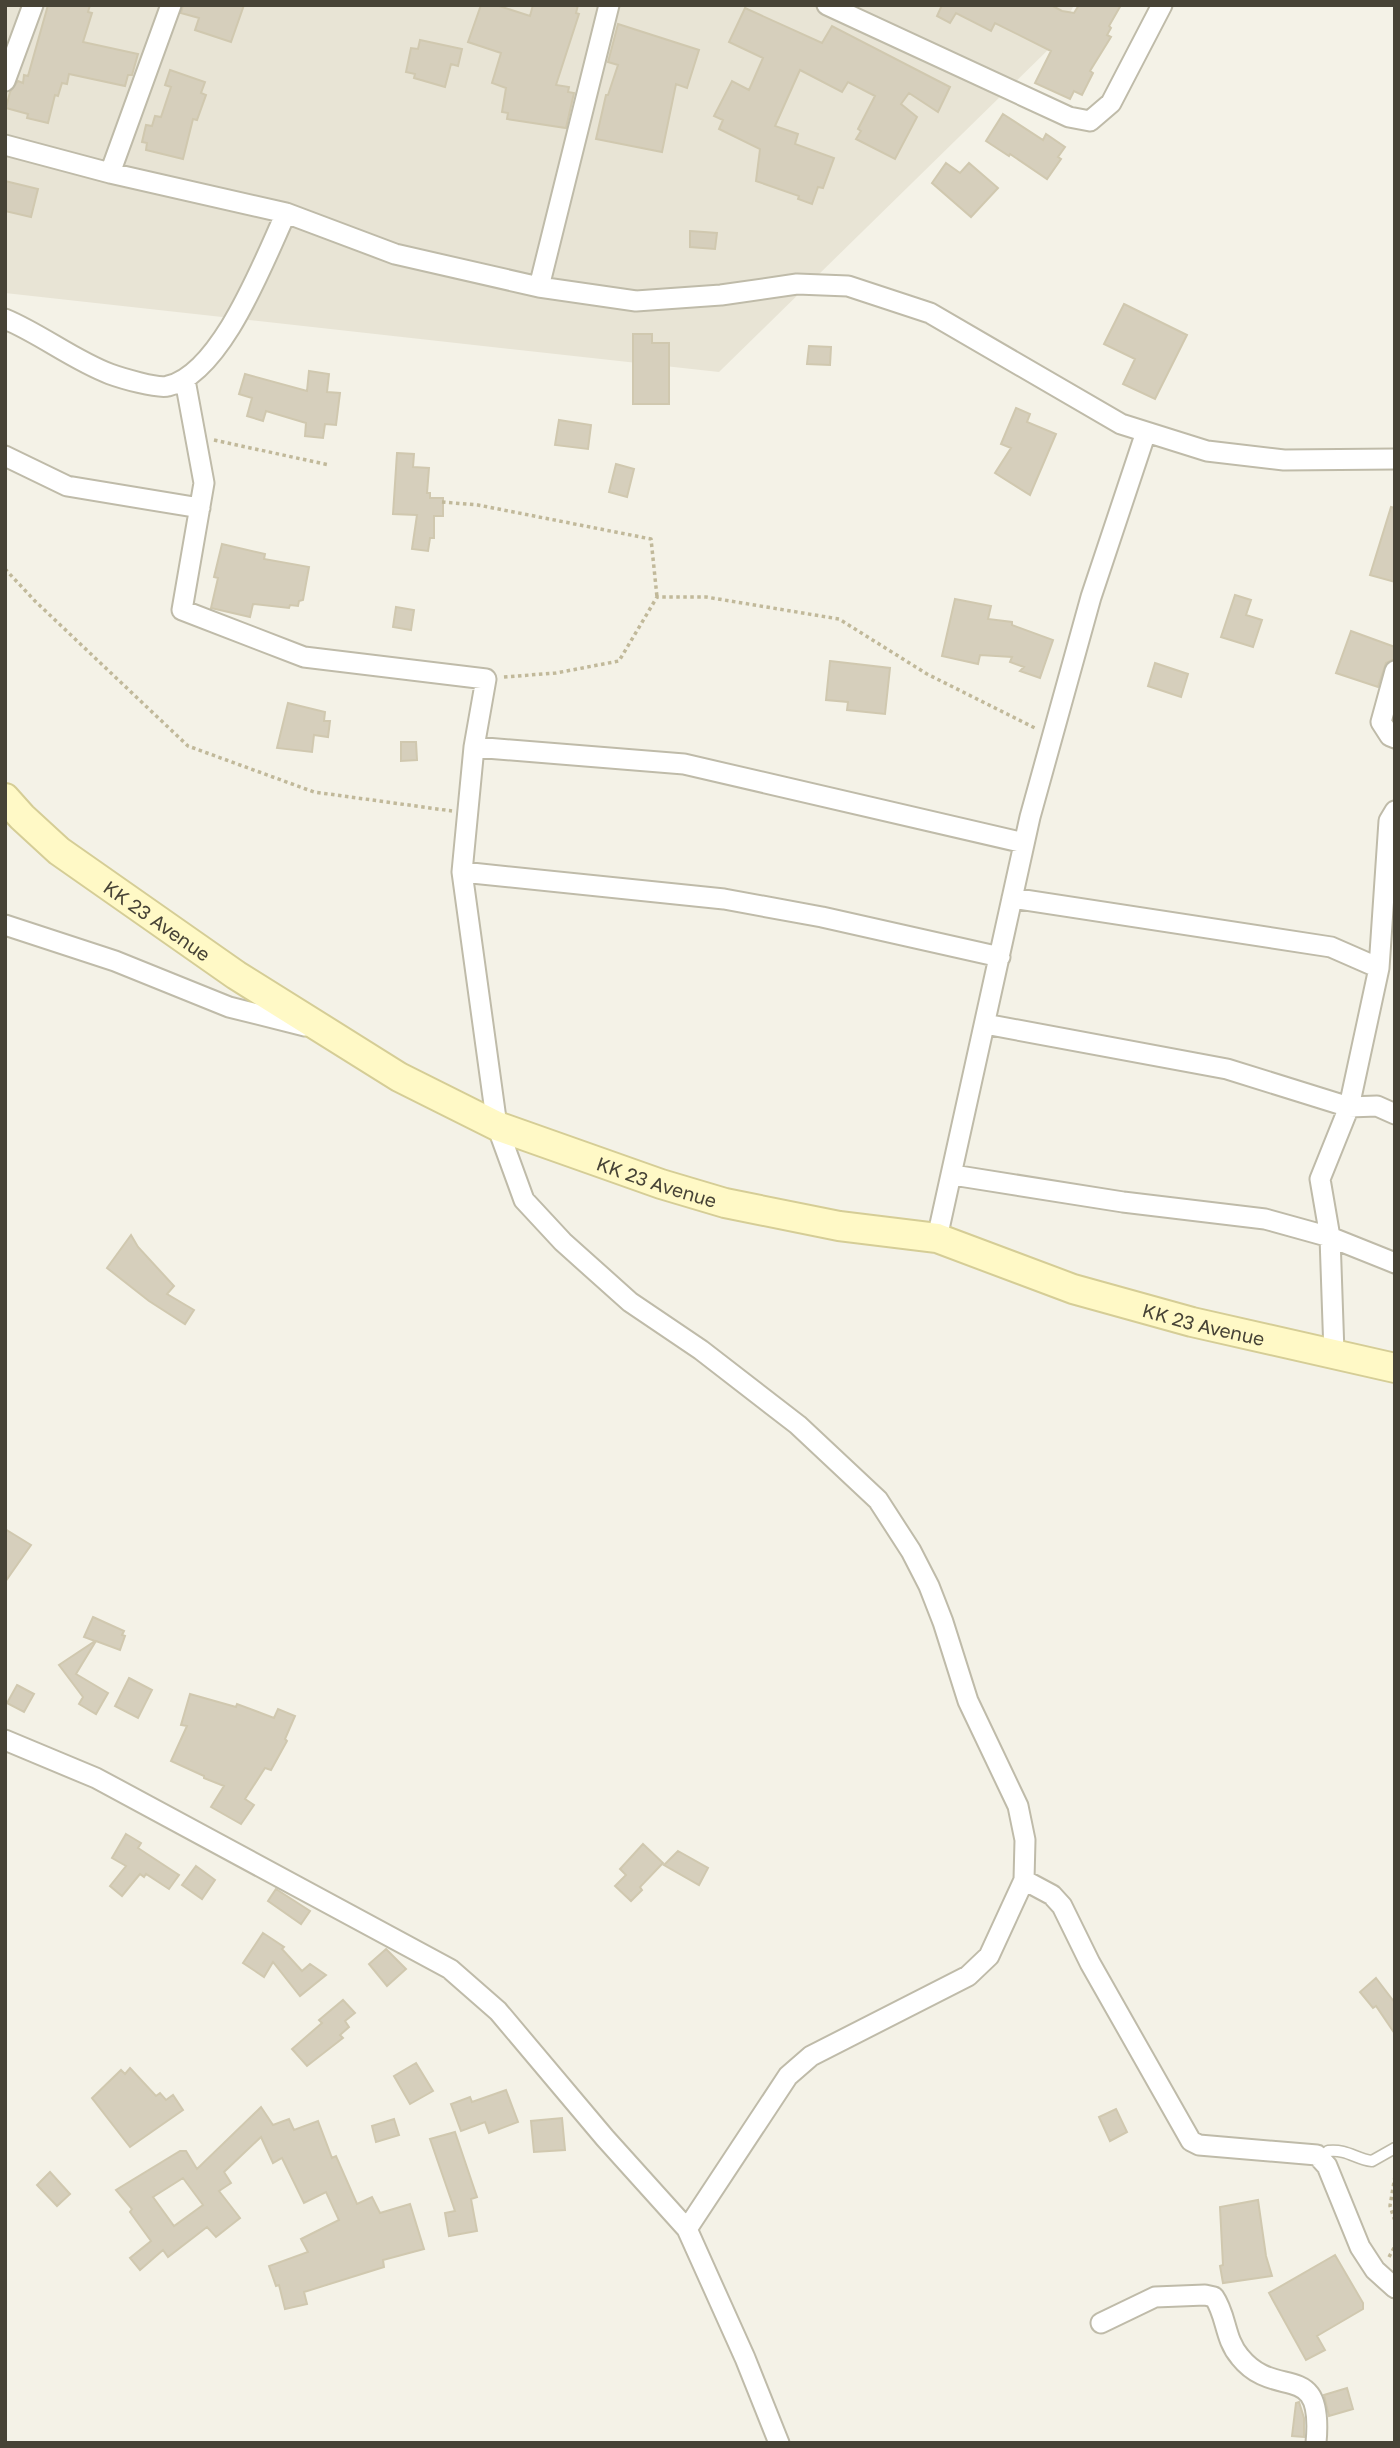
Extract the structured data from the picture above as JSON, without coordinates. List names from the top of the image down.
{
  "streets": {
    "main road": ["KK 23 Avenue"]
  }
}
